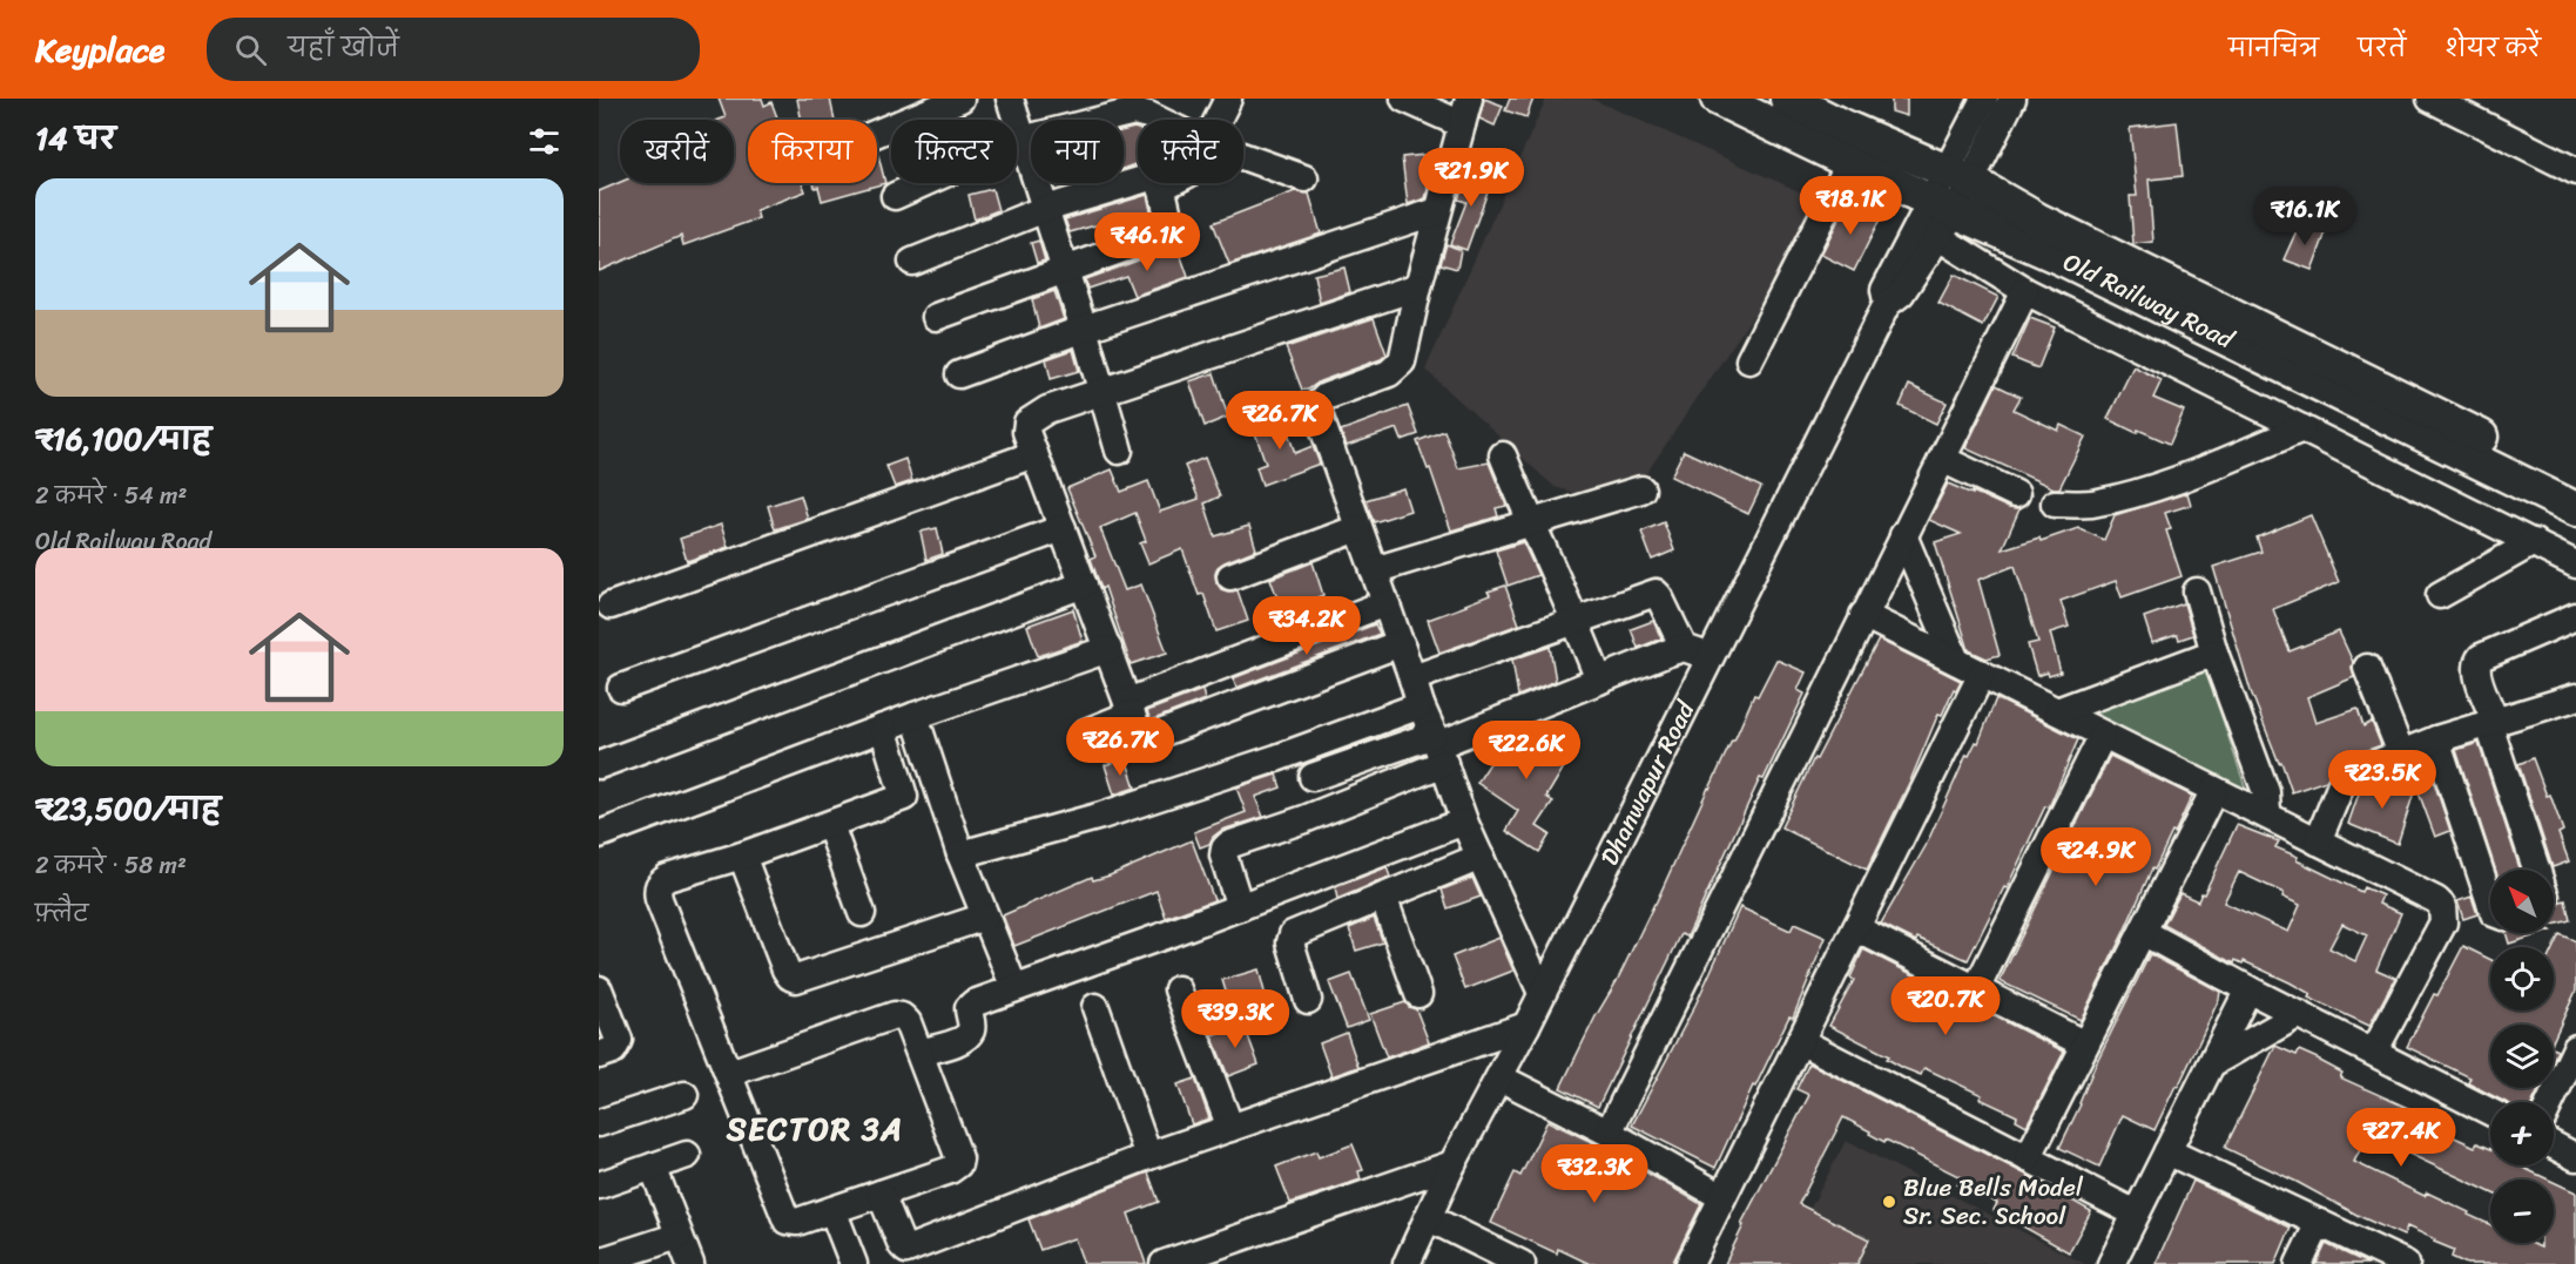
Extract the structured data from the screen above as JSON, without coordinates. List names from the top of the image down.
{
  "streets": {
    "main road": ["Old Railway Road"],
    "street": ["Dhanwapur Road"]
  },
  "crossings": [
    ["Old Railway Road", "Dhanwapur Road"]
  ],
  "districts": ["SECTOR 3A"],
  "places": ["Blue Bells Model Sr. Sec. School"],
  "north": "top left",
  "page": {
    "header": "Keyplace",
    "search": "यहाँ खोजें",
    "nav": ["मानचित्र", "परतें", "शेयर करें"],
    "heading": "14 घर",
    "chip": [
      "खरीदें",
      "किराया",
      "फ़िल्टर",
      "नया",
      "फ़्लैट"
    ],
    "price": [
      "₹21.9K",
      "₹18.1K",
      "₹16.1K",
      "₹46.1K",
      "₹26.7K",
      "₹34.2K",
      "₹26.7K",
      "₹22.6K",
      "₹23.5K",
      "₹24.9K",
      "₹20.7K",
      "₹39.3K",
      "₹27.4K",
      "₹32.3K"
    ],
    "list": [
      {
        "name": "₹16,100/माह",
        "note": "2 कमरे · 54 m² · Old Railway Road"
      },
      {
        "name": "₹23,500/माह",
        "note": "2 कमरे · 58 m² · फ़्लैट"
      }
    ],
    "map_buttons": ["+", "−"]
  }
}
